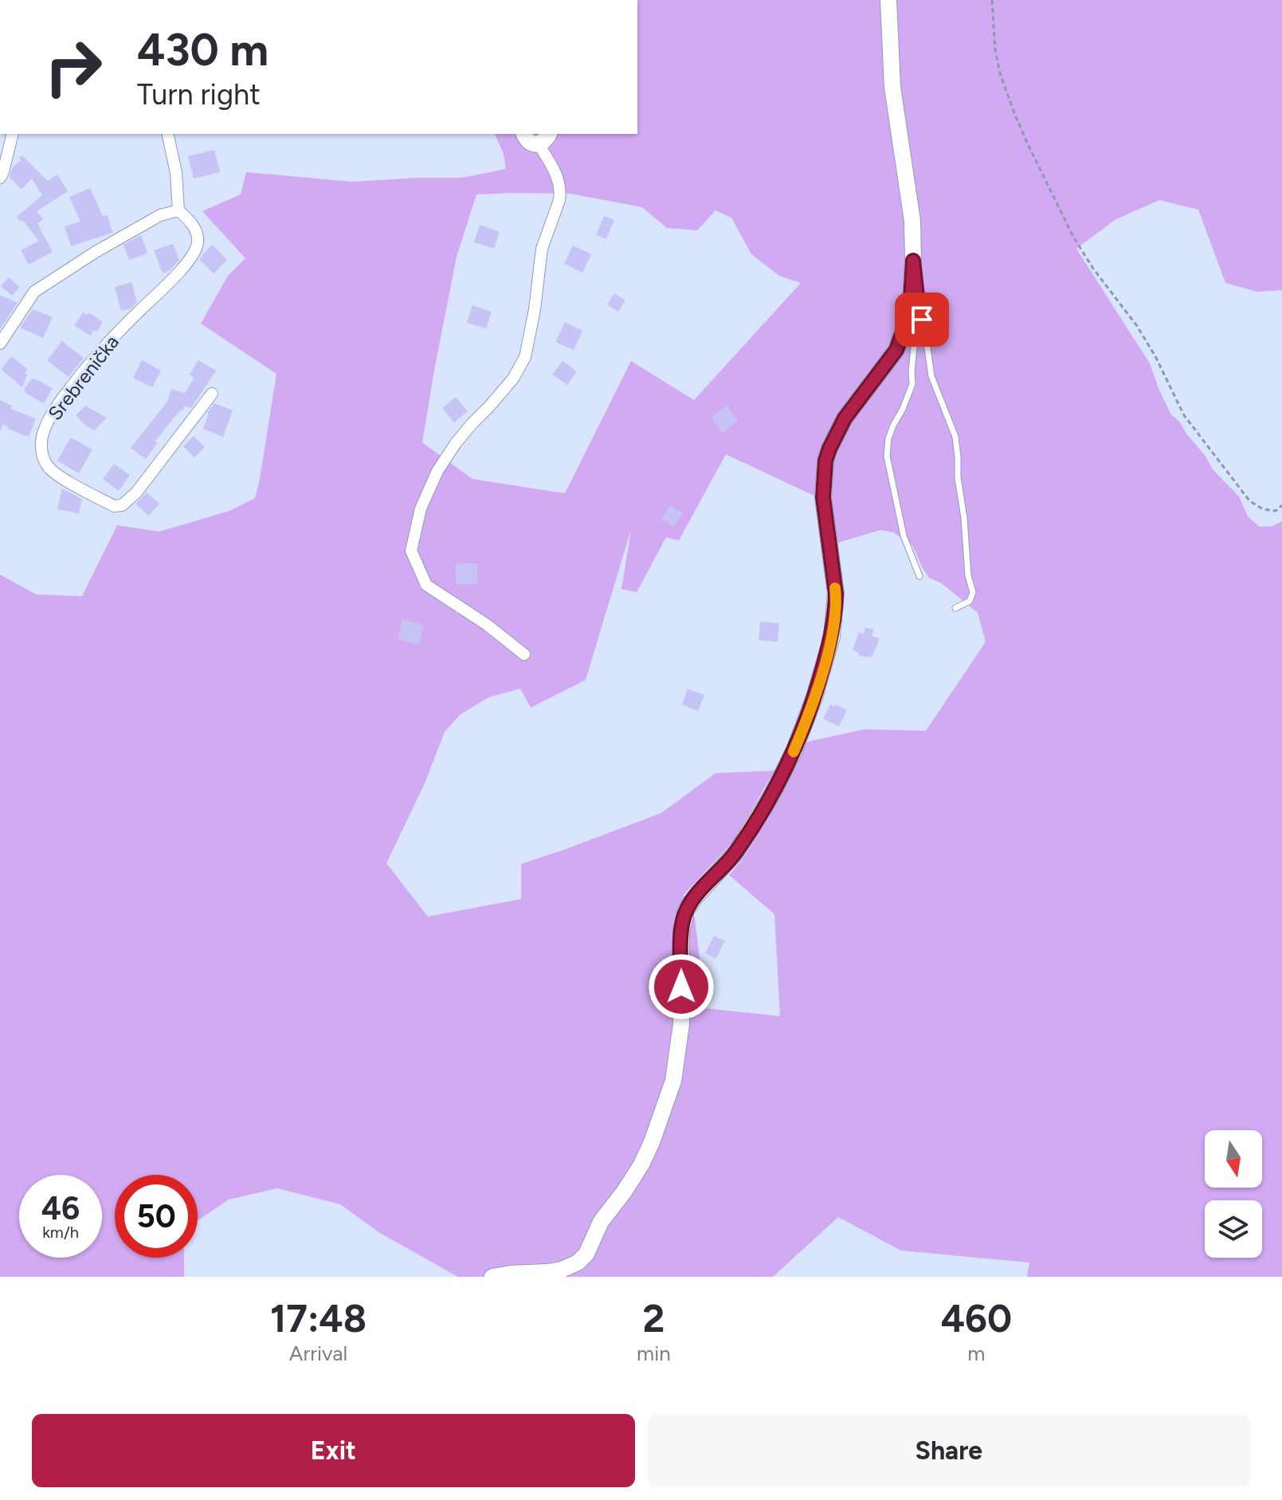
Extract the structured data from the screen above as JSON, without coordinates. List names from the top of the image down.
{
  "streets": {
    "street": ["Srebrenička"]
  },
  "north": "bottom",
  "page": {
    "turn": ["430 m", "Turn right"],
    "speed": "46 km/h",
    "limit": "50",
    "eta": [
      "17:48",
      "Arrival",
      "2",
      "min",
      "460",
      "m"
    ],
    "buttons": ["Exit", "Share"]
  }
}
